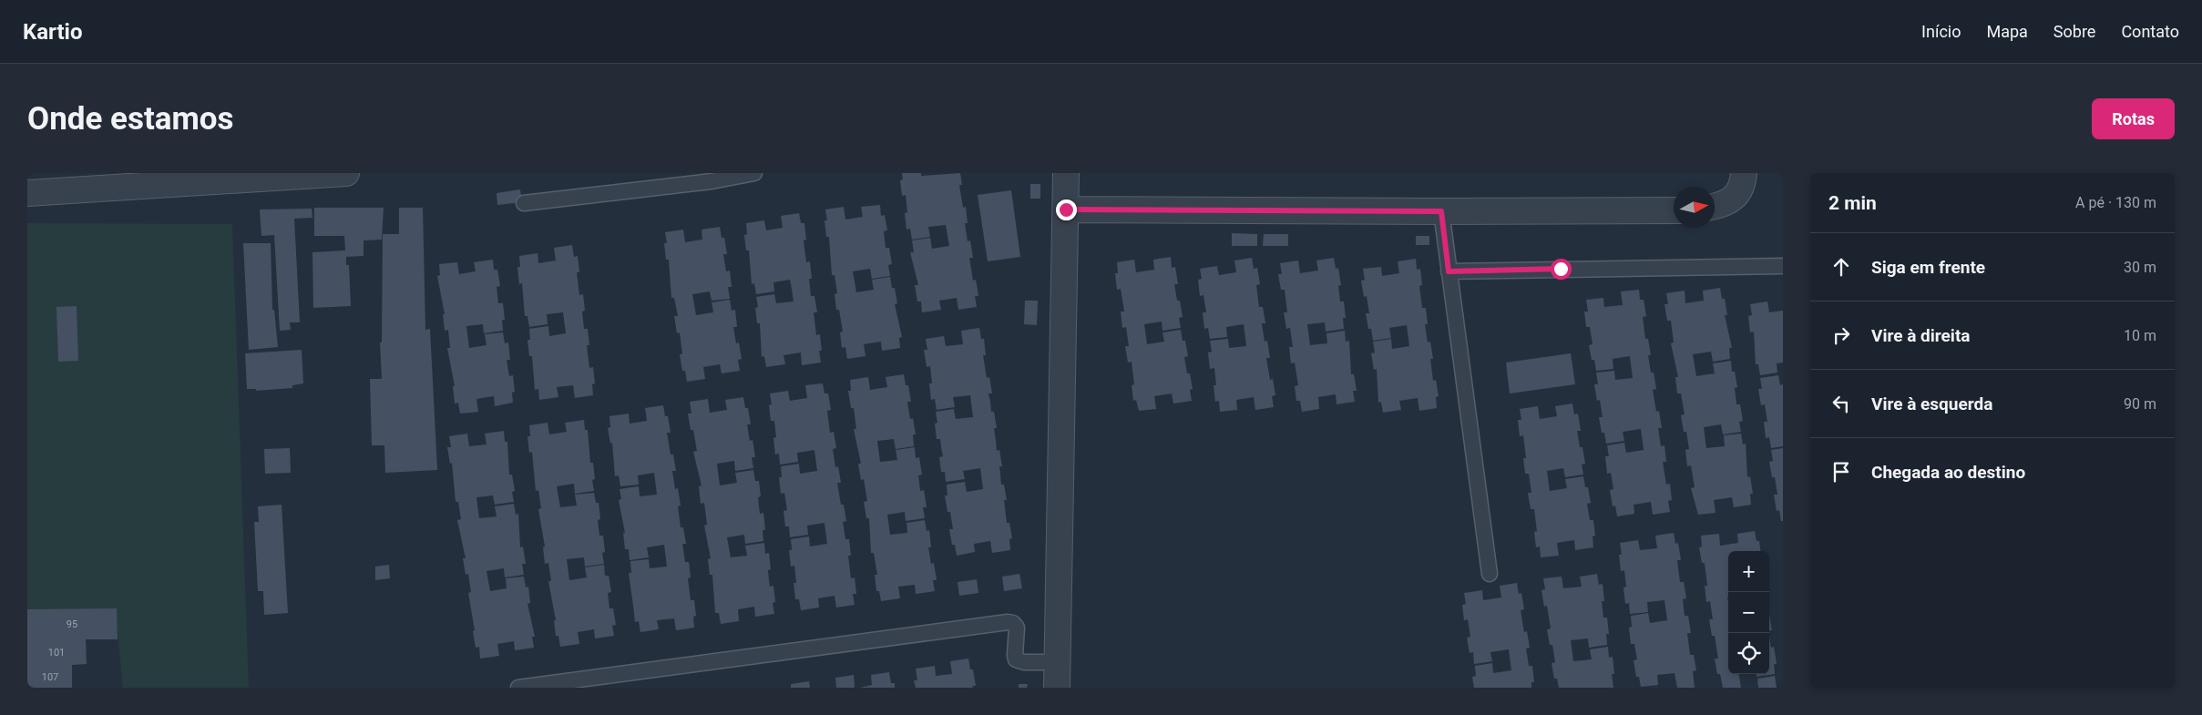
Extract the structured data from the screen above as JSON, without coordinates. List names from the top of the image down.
{
  "house_numbers": ["95", "101", "107"],
  "north": "right",
  "page": {
    "header": "Kartio",
    "nav": [
      "Início",
      "Mapa",
      "Sobre",
      "Contato"
    ],
    "buttons": "Rotas",
    "title": "Onde estamos",
    "heading": ["2 min", "A pé · 130 m"],
    "list": [
      ["Siga em frente", "30 m"],
      ["Vire à direita", "10 m"],
      ["Vire à esquerda", "90 m"],
      "Chegada ao destino"
    ],
    "map_buttons": ["+", "−"]
  }
}
